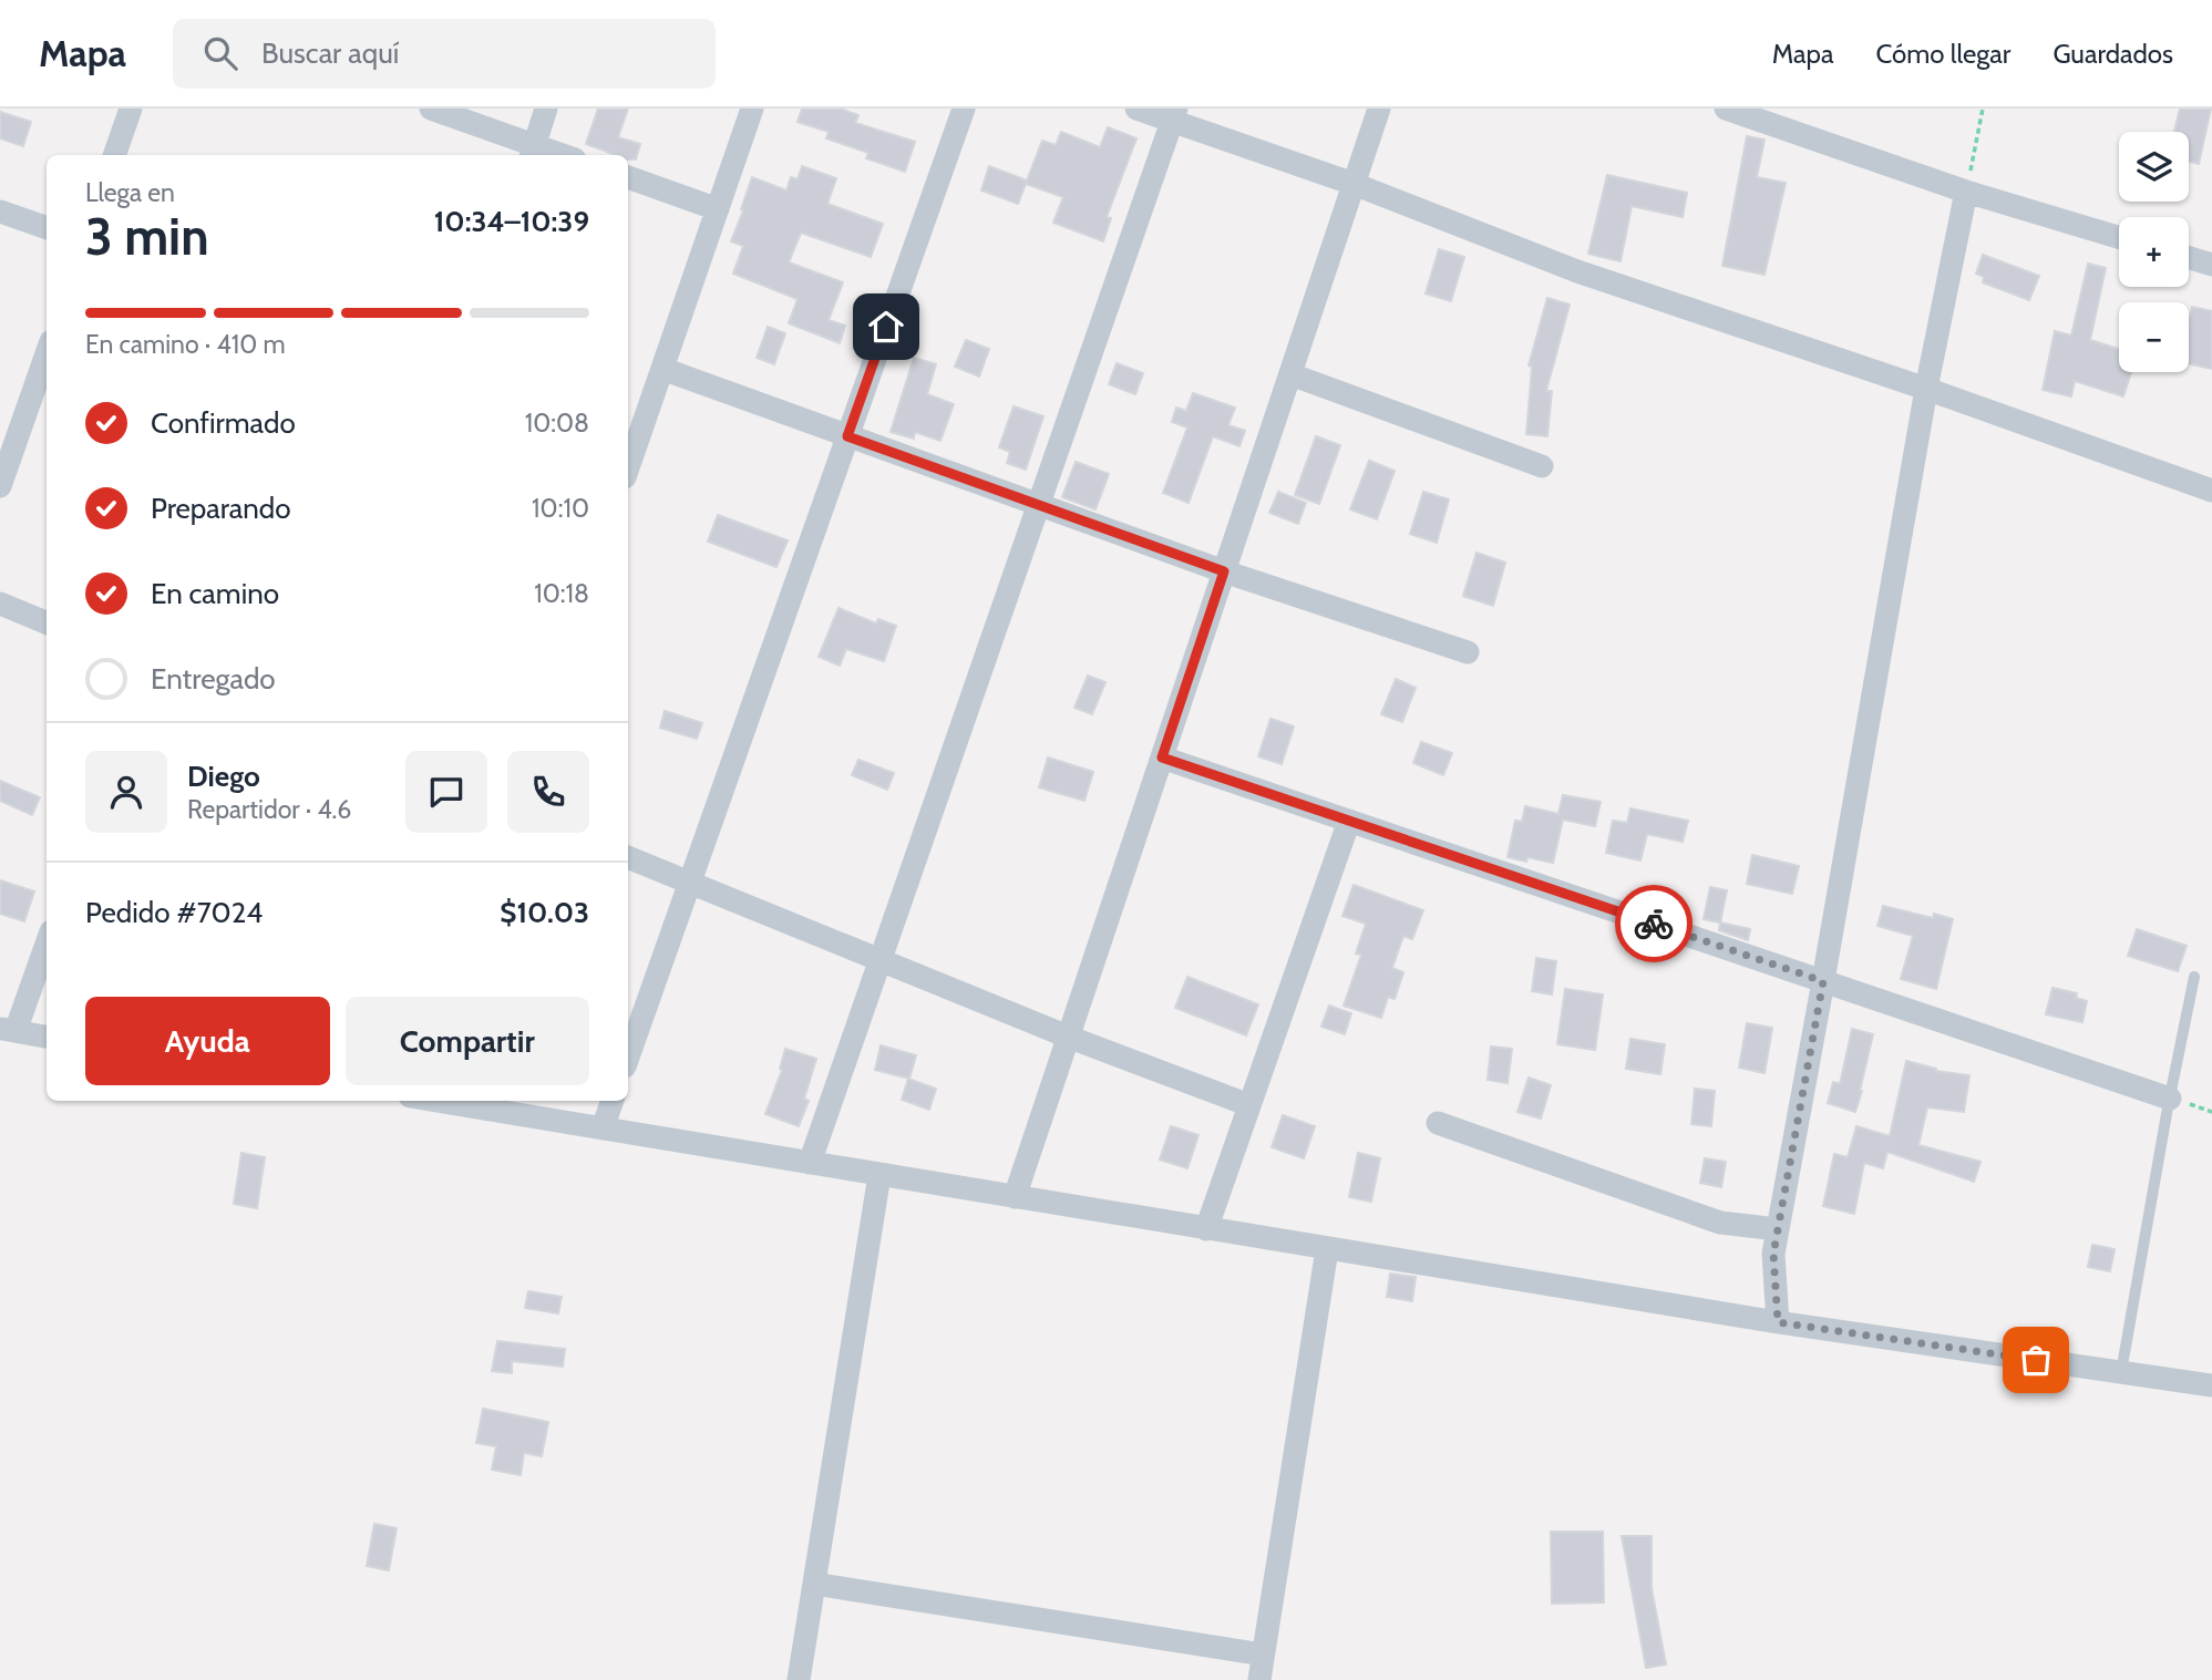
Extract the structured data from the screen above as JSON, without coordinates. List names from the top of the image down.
{
  "page": {
    "header": "Mapa",
    "search": "Buscar aquí",
    "nav": ["Mapa", "Cómo llegar", "Guardados"],
    "map_buttons": ["+", "−"],
    "heading": ["3 min", "Llega en", "10:34–10:39"],
    "panel": [
      "Diego",
      "Repartidor · 4.6",
      "Pedido #7024",
      "$10.03"
    ],
    "bar": "En camino · 410 m",
    "list": [
      ["Confirmado", "10:08"],
      ["Preparando", "10:10"],
      ["En camino", "10:18"],
      "Entregado"
    ],
    "buttons": ["Ayuda", "Compartir"]
  }
}
